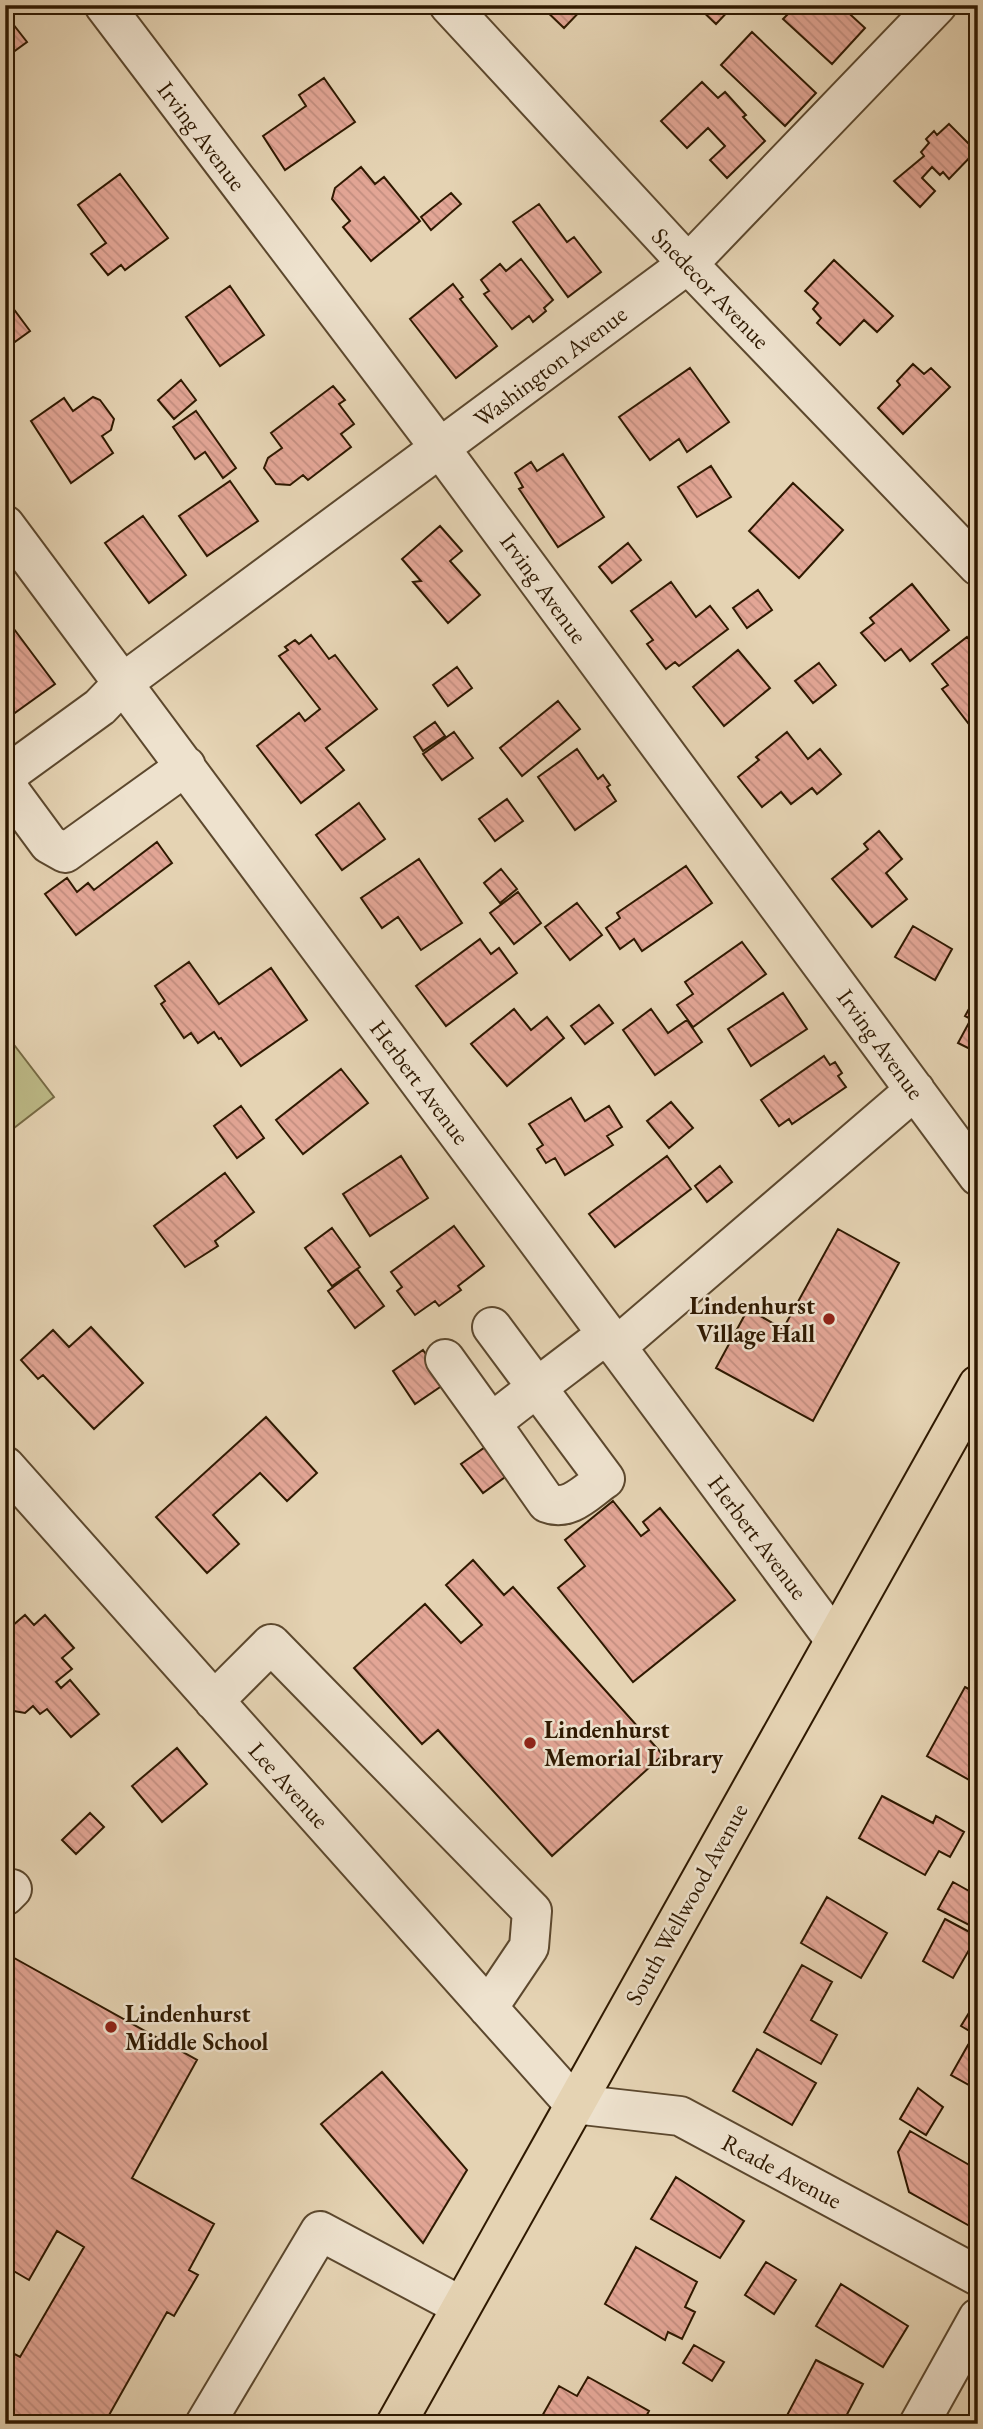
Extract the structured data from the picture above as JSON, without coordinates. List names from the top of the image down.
{
  "streets": {
    "main road": ["South Wellwood Avenue"],
    "street": [
      "Irving Avenue",
      "Snedecor Avenue",
      "Washington Avenue",
      "Herbert Avenue",
      "Lee Avenue",
      "Reade Avenue"
    ]
  },
  "crossings": [
    ["Irving Avenue", "Washington Avenue"],
    ["Snedecor Avenue", "Washington Avenue"],
    ["Washington Avenue", "Herbert Avenue"],
    ["Herbert Avenue", "South Wellwood Avenue"],
    ["Lee Avenue", "South Wellwood Avenue"],
    ["Lee Avenue", "Reade Avenue"],
    ["South Wellwood Avenue", "Reade Avenue"]
  ],
  "places": ["Lindenhurst Village Hall", "Lindenhurst Memorial Library", "Lindenhurst Middle School"]
}
